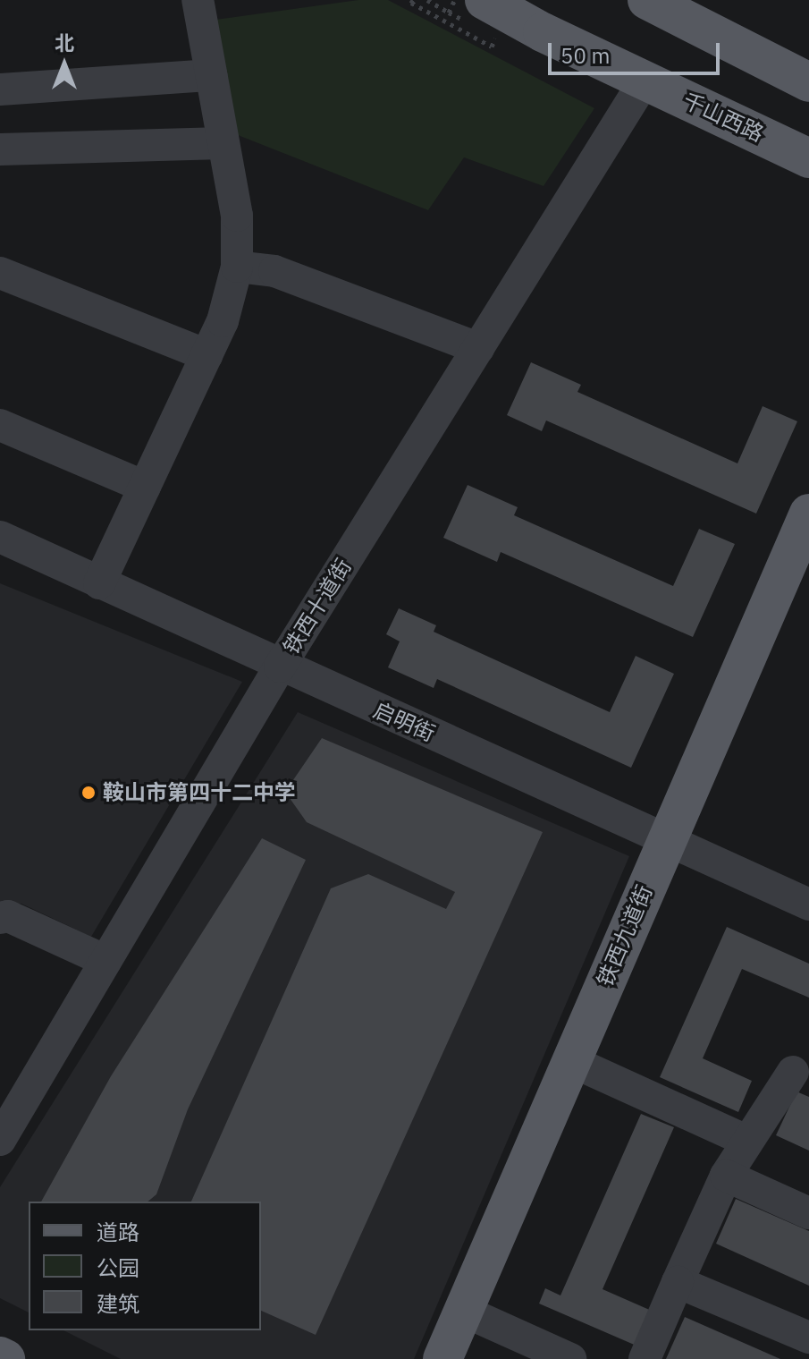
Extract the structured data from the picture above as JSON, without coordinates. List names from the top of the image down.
{
  "streets": {
    "main road": ["千山西路", "铁西九道街"],
    "street": ["铁西十道街", "启明街"]
  },
  "crossings": [
    ["千山西路", "铁西十道街"],
    ["铁西十道街", "启明街"],
    ["启明街", "铁西九道街"]
  ],
  "places": ["鞍山市第四十二中学"],
  "legend": ["道路", "公园", "建筑"],
  "scale_bar": "50 m",
  "north": "top"
}
